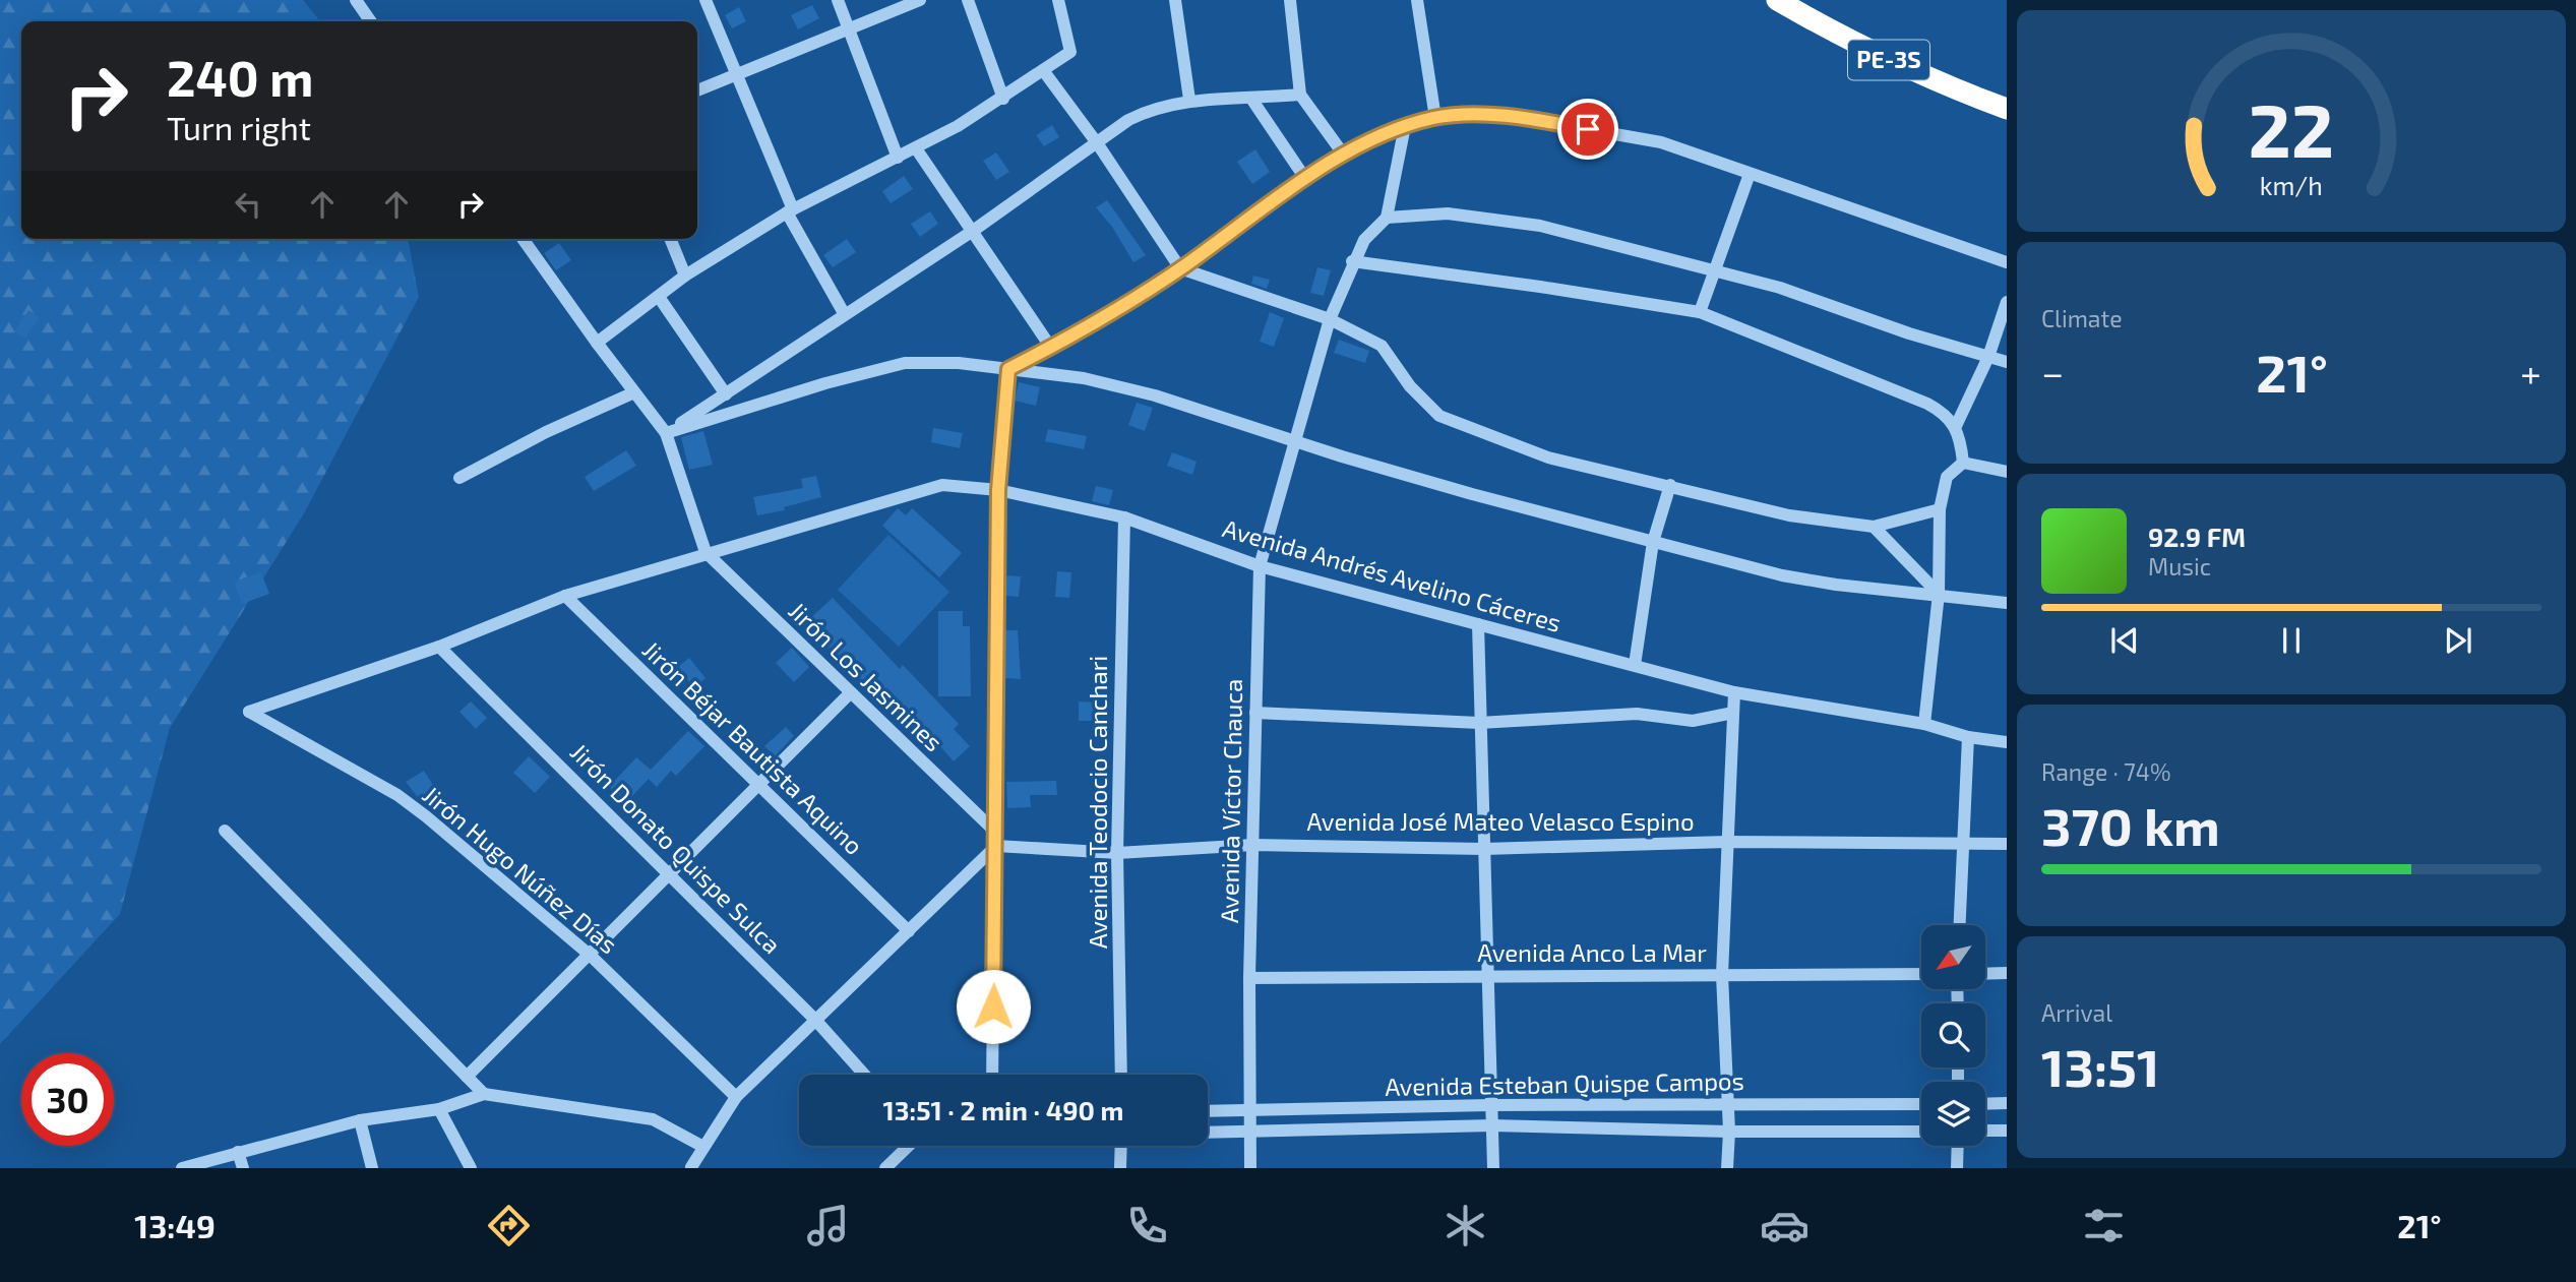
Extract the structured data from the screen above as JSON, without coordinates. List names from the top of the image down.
{
  "streets": {
    "highway": ["PE-3S"],
    "street": [
      "Avenida Andrés Avelino Cáceres",
      "Jirón Los Jasmines",
      "Jirón Béjar Bautista Aquino",
      "Avenida Víctor Chauca",
      "Avenida Teodocio Canchari",
      "Avenida José Mateo Velasco Espino",
      "Jirón Donato Quispe Sulca",
      "Jirón Hugo Núñez Días",
      "Avenida Anco La Mar",
      "Avenida Esteban Quispe Campos"
    ]
  },
  "crossings": [
    ["Avenida Andrés Avelino Cáceres", "Jirón Los Jasmines"],
    ["Avenida Andrés Avelino Cáceres", "Jirón Béjar Bautista Aquino"],
    ["Avenida Andrés Avelino Cáceres", "Avenida Víctor Chauca"],
    ["Avenida Andrés Avelino Cáceres", "Avenida Teodocio Canchari"],
    ["Avenida Andrés Avelino Cáceres", "Jirón Donato Quispe Sulca"],
    ["Avenida Andrés Avelino Cáceres", "Jirón Hugo Núñez Días"],
    ["Avenida Víctor Chauca", "Avenida José Mateo Velasco Espino"],
    ["Avenida Víctor Chauca", "Avenida Anco La Mar"],
    ["Avenida Víctor Chauca", "Avenida Esteban Quispe Campos"],
    ["Avenida Teodocio Canchari", "Avenida José Mateo Velasco Espino"]
  ],
  "north": "bottom left",
  "page": {
    "turn": ["240 m", "Turn right"],
    "tile": [
      "Climate",
      ["Range · 74%", "370 km"],
      ["Arrival", "13:51"]
    ],
    "heat": ["−", "21°", "+"],
    "song": ["92.9 FM", "Music"],
    "limit": "30",
    "trip": "13:51 · 2 min · 490 m",
    "tabs": ["13:49", "21°"],
    "gauge": ["22", "km/h"]
  }
}
